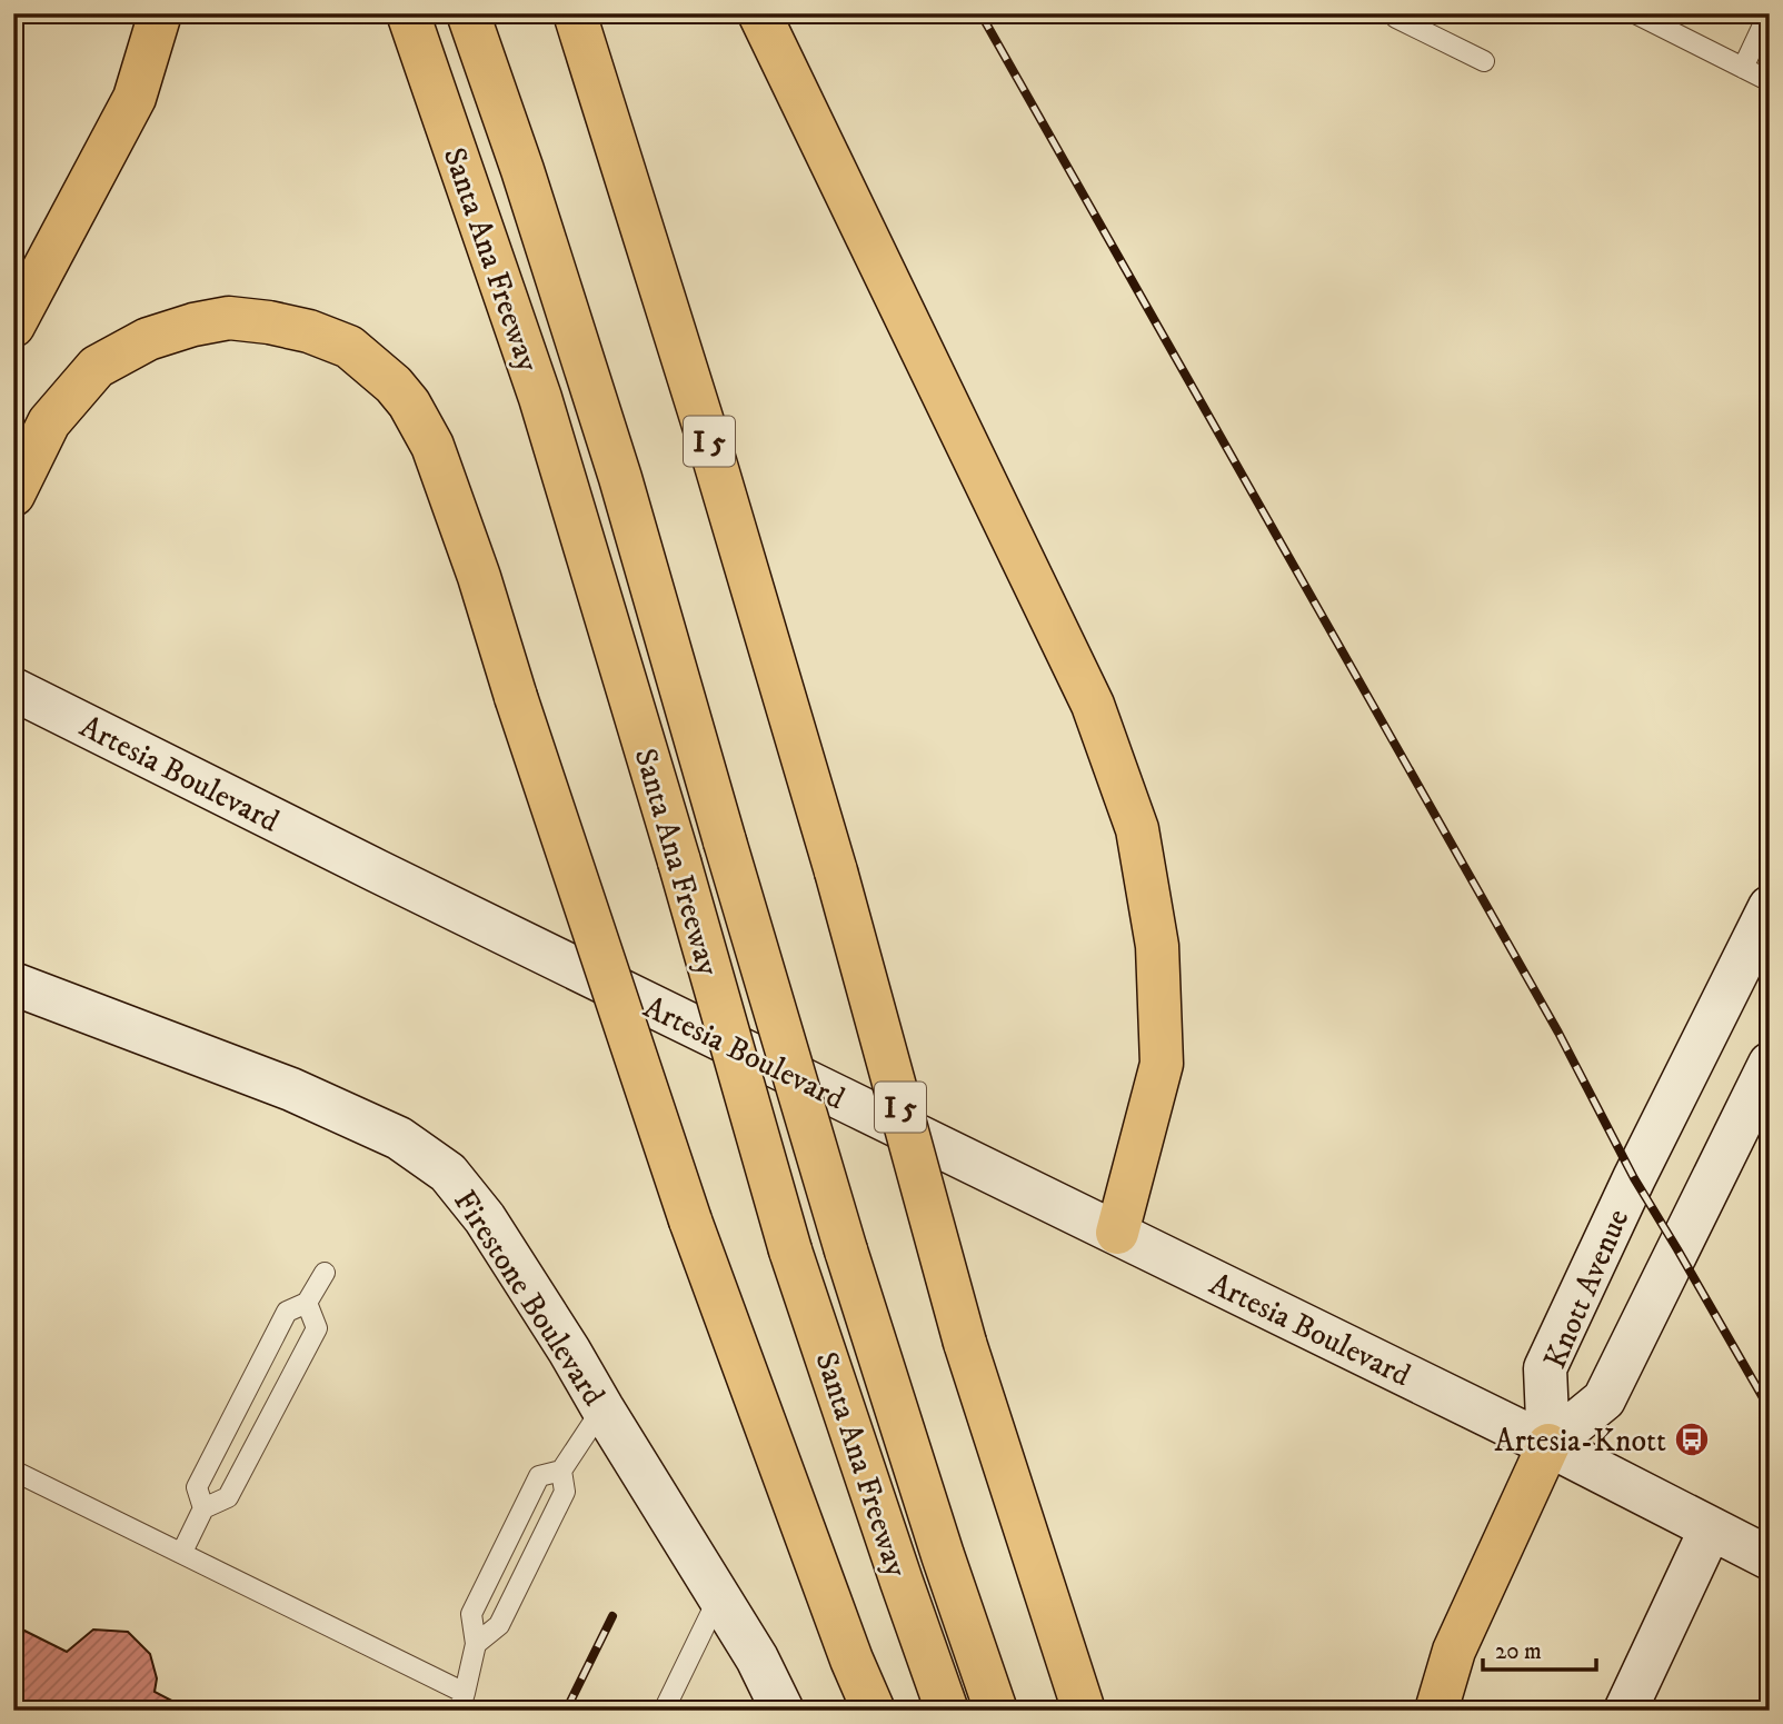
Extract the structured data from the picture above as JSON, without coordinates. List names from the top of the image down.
{
  "streets": {
    "highway": ["Santa Ana Freeway", "I 5"],
    "main road": ["Artesia Boulevard", "Knott Avenue", "Firestone Boulevard"]
  },
  "crossings": [
    ["Artesia Boulevard", "Knott Avenue"]
  ],
  "places": {
    "bus stop": ["Artesia-Knott"]
  },
  "scale_bar": "20 m"
}
